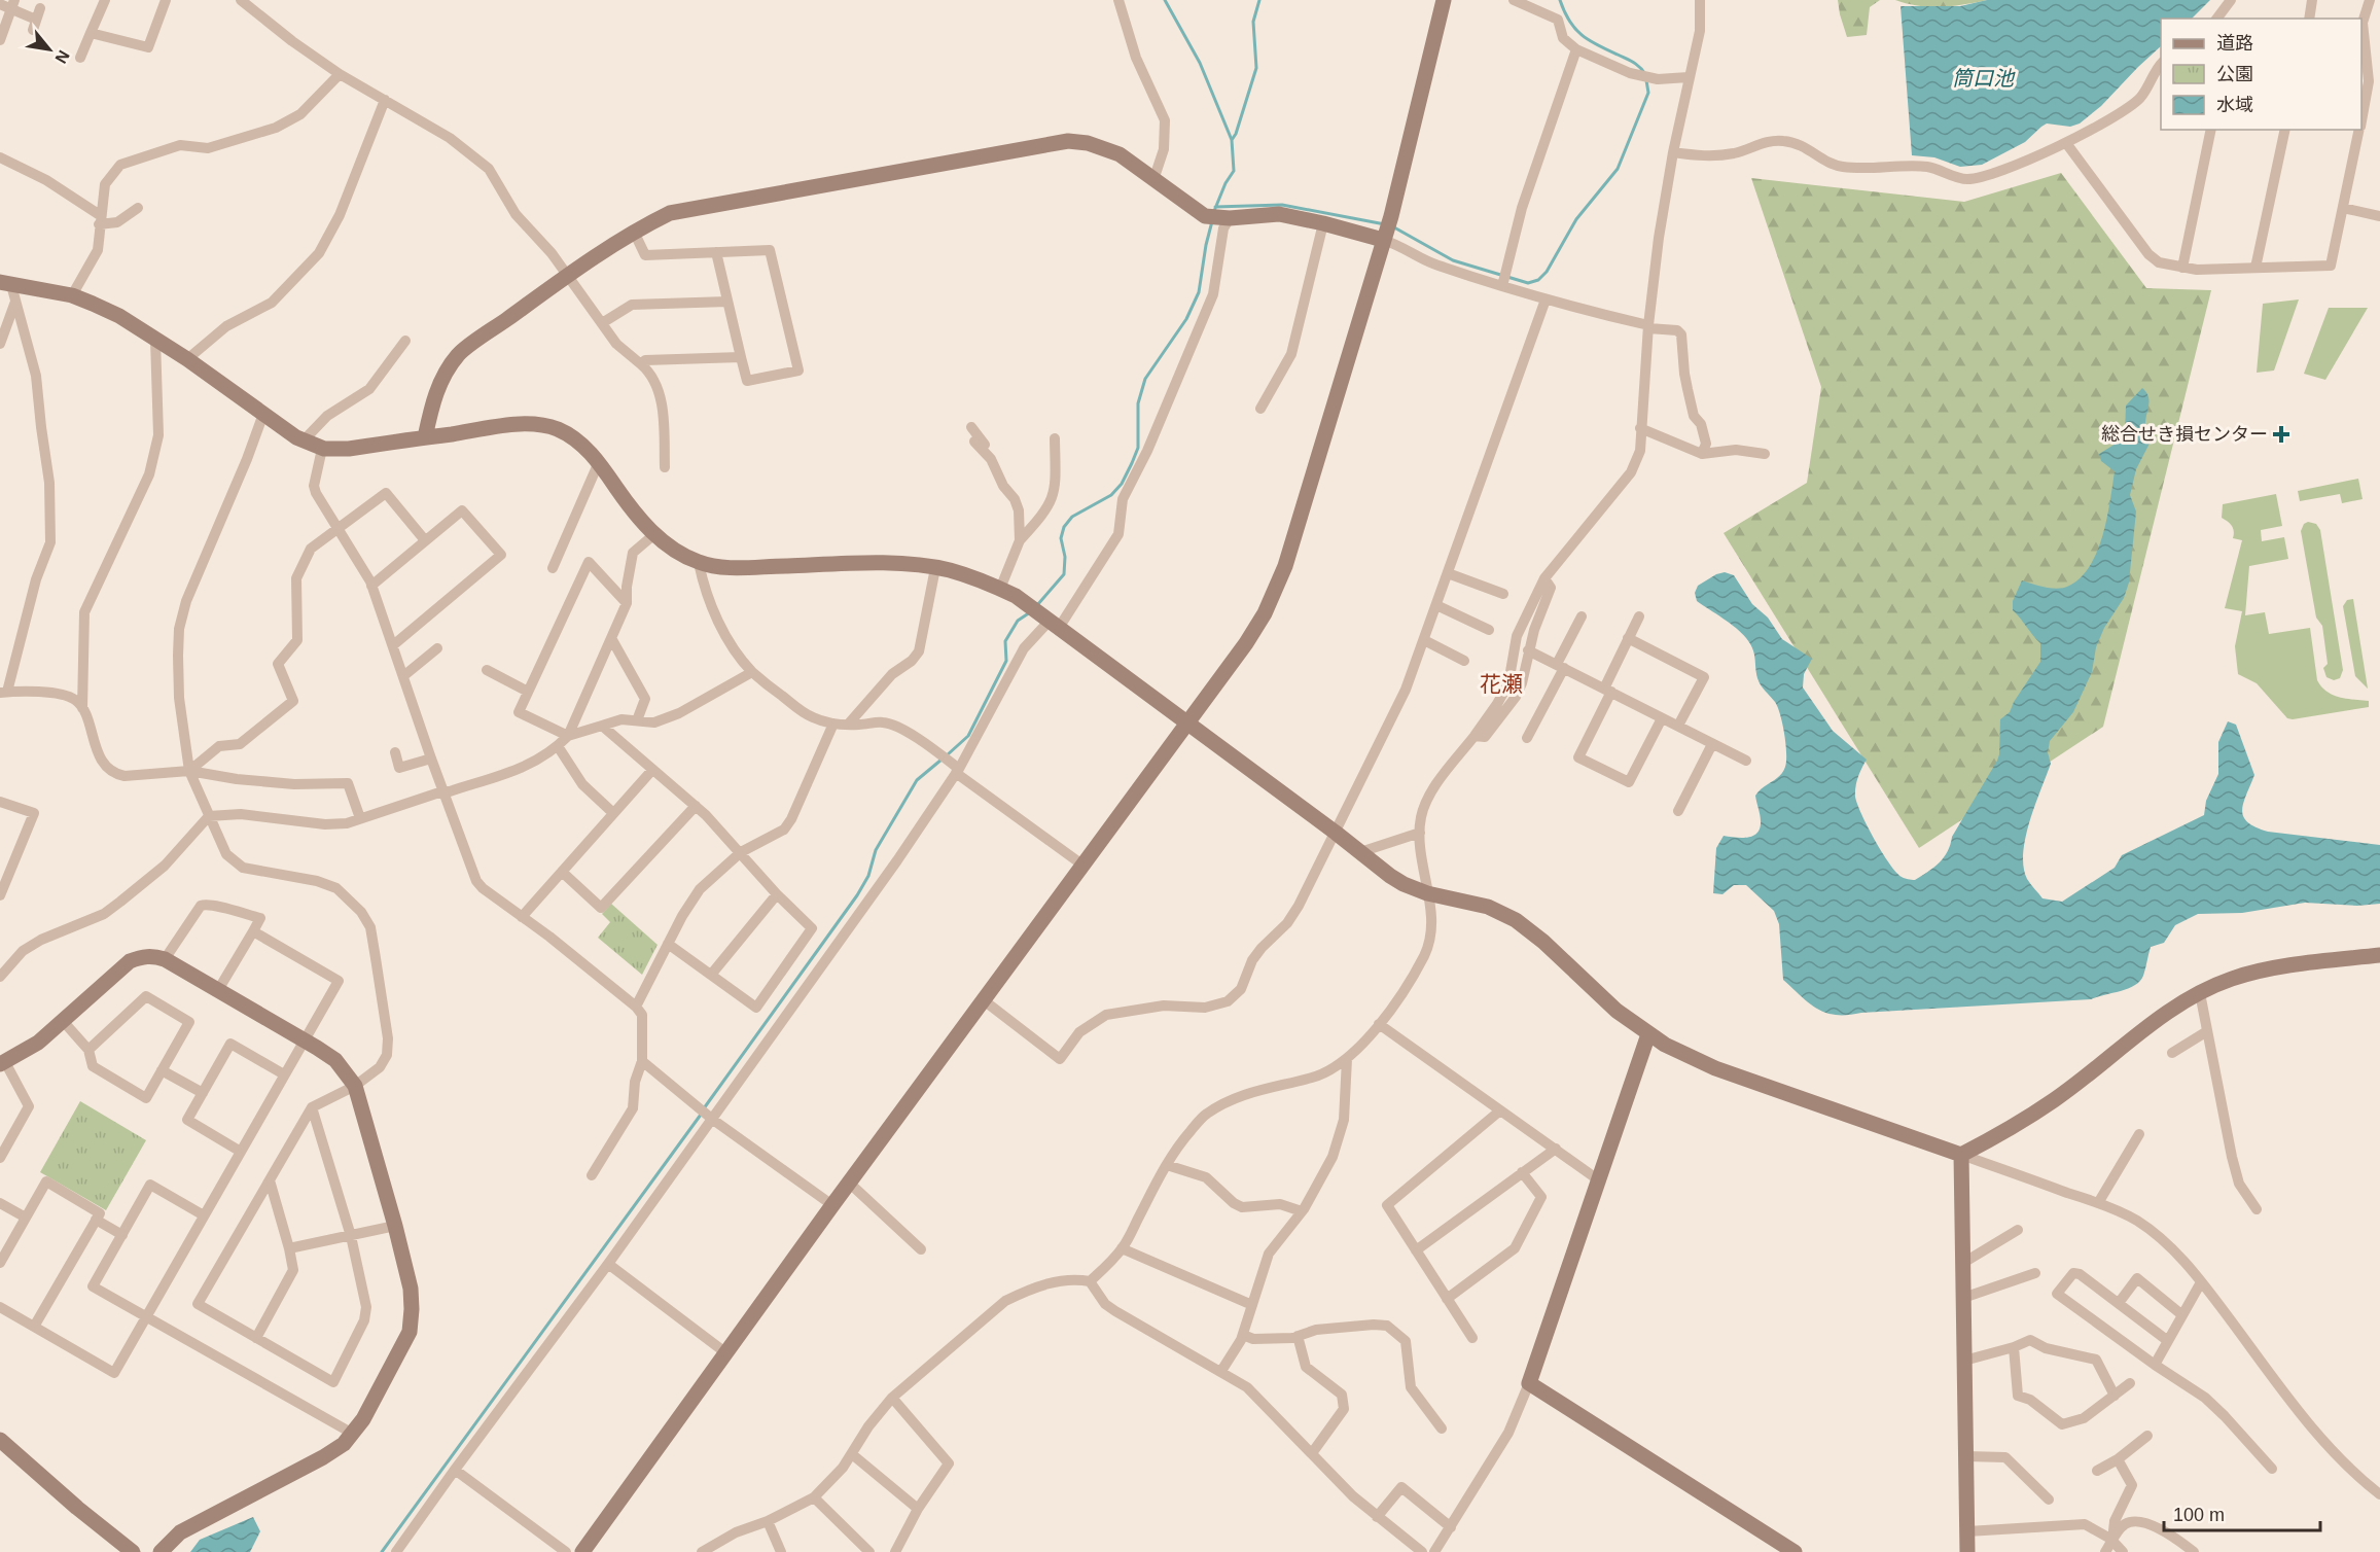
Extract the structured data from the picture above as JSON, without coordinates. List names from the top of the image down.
{
  "districts": ["花瀬"],
  "water": ["筒口池"],
  "places": {
    "health": ["総合せき損センター"]
  },
  "legend": ["道路", "公園", "水域"],
  "scale_bar": "100 m",
  "north": "bottom right"
}
